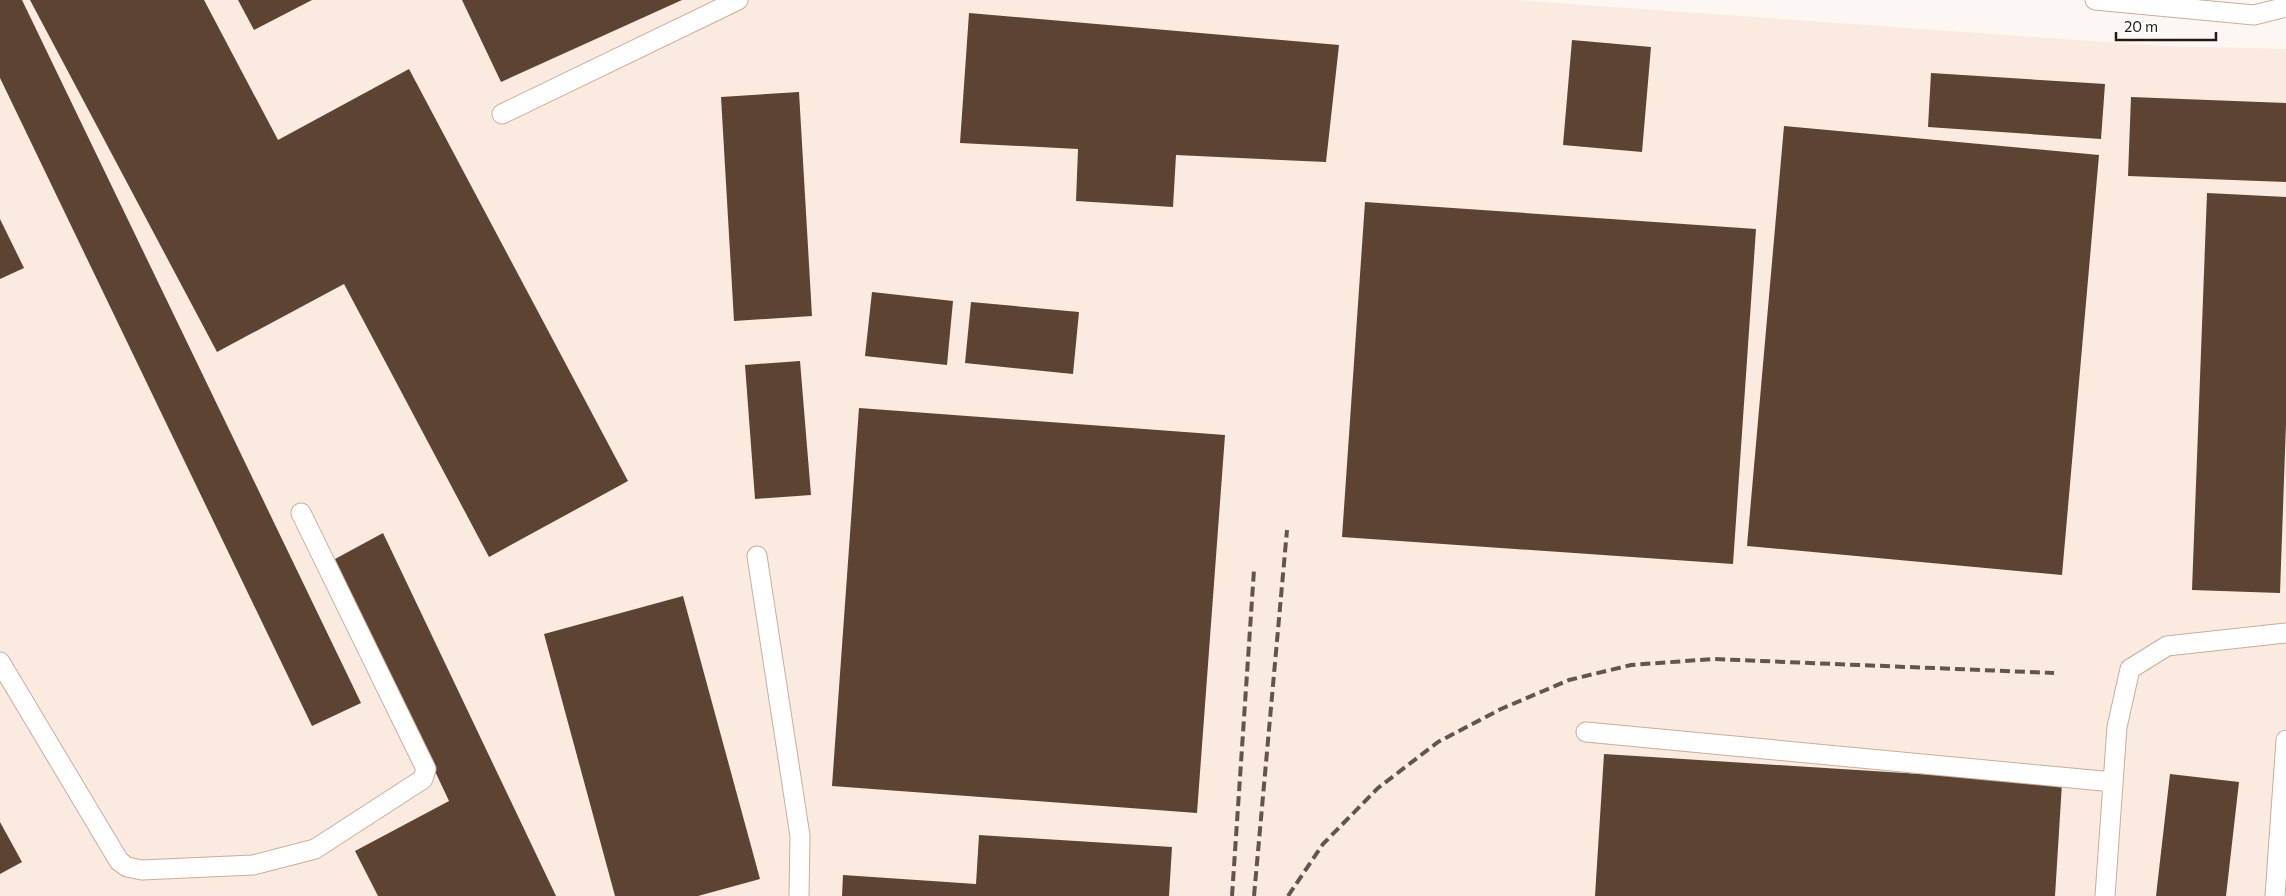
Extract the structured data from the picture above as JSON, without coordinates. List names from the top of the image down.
{
  "scale_bar": "20 m"
}
